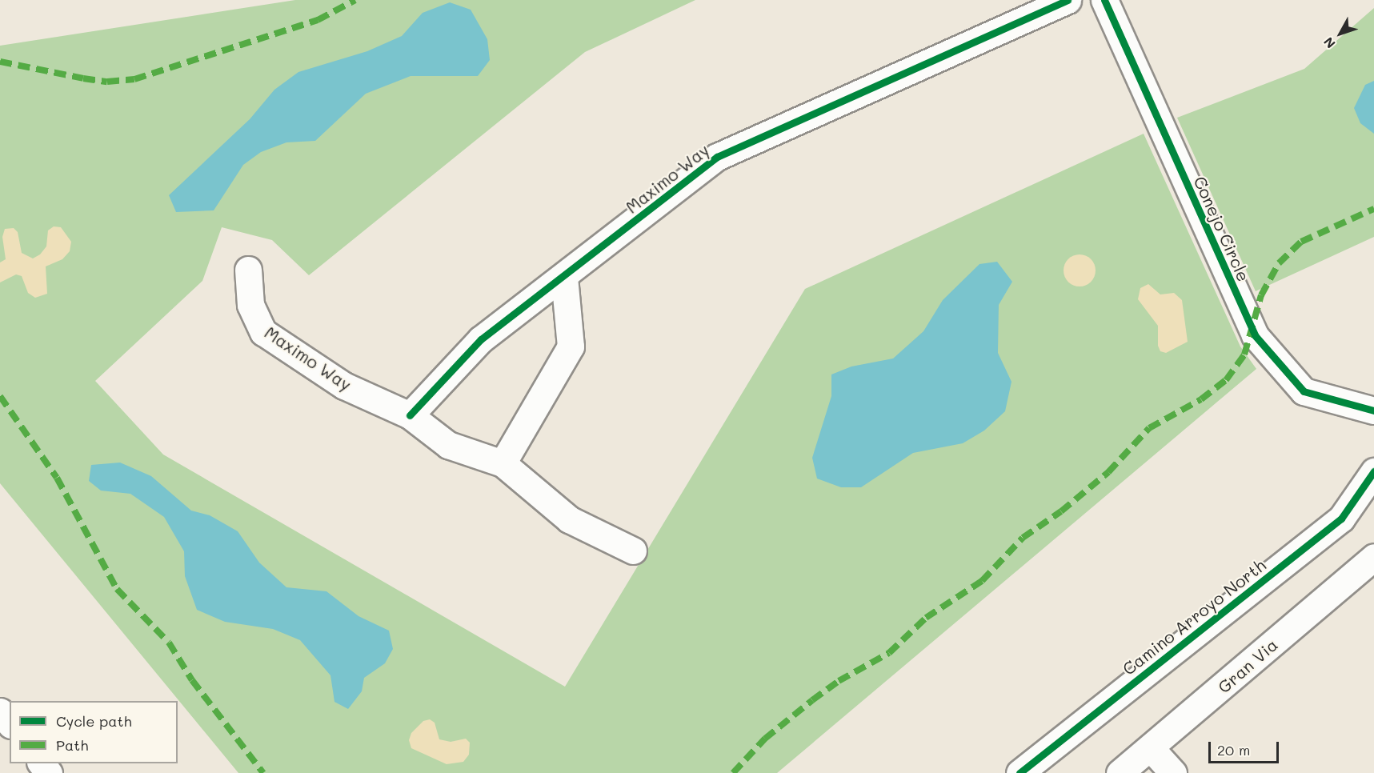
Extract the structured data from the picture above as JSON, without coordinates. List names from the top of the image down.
{
  "streets": {
    "street": [
      "Maximo Way",
      "Conejo Circle",
      "Camino Arroyo North",
      "Gran Via"
    ]
  },
  "legend": ["Cycle path", "Path"],
  "scale_bar": "20 m",
  "north": "bottom left"
}
